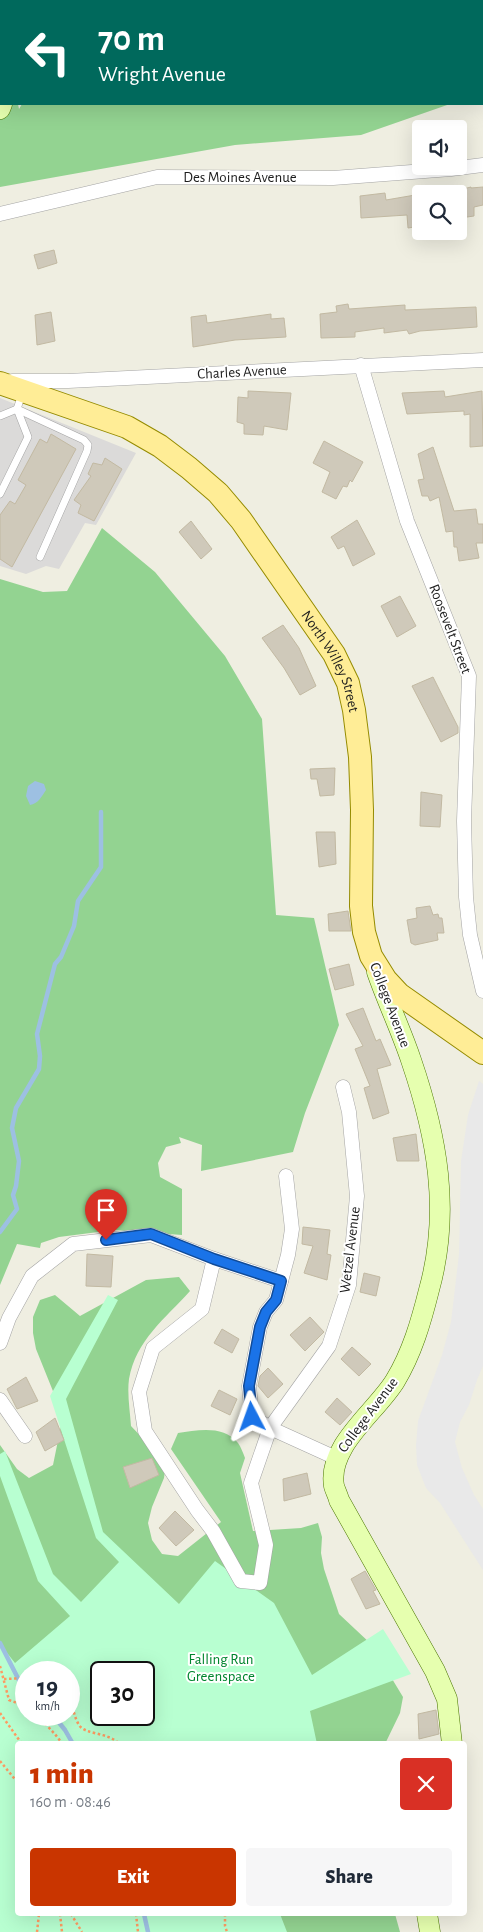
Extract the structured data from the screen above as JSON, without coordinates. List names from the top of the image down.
{
  "streets": {
    "main road": ["North Willey Street"],
    "street": [
      "Des Moines Avenue",
      "Charles Avenue",
      "Roosevelt Street",
      "College Avenue",
      "Wetzel Avenue"
    ]
  },
  "crossings": [
    ["Charles Avenue", "Roosevelt Street"],
    ["Charles Avenue", "North Willey Street"],
    ["North Willey Street", "College Avenue"]
  ],
  "parks": ["Falling Run Greenspace"],
  "page": {
    "turn": ["70 m", "Wright Avenue"],
    "speed": "19 km/h",
    "limit": "30",
    "heading": ["1 min", "160 m · 08:46"],
    "buttons": ["Exit", "Share"]
  }
}
